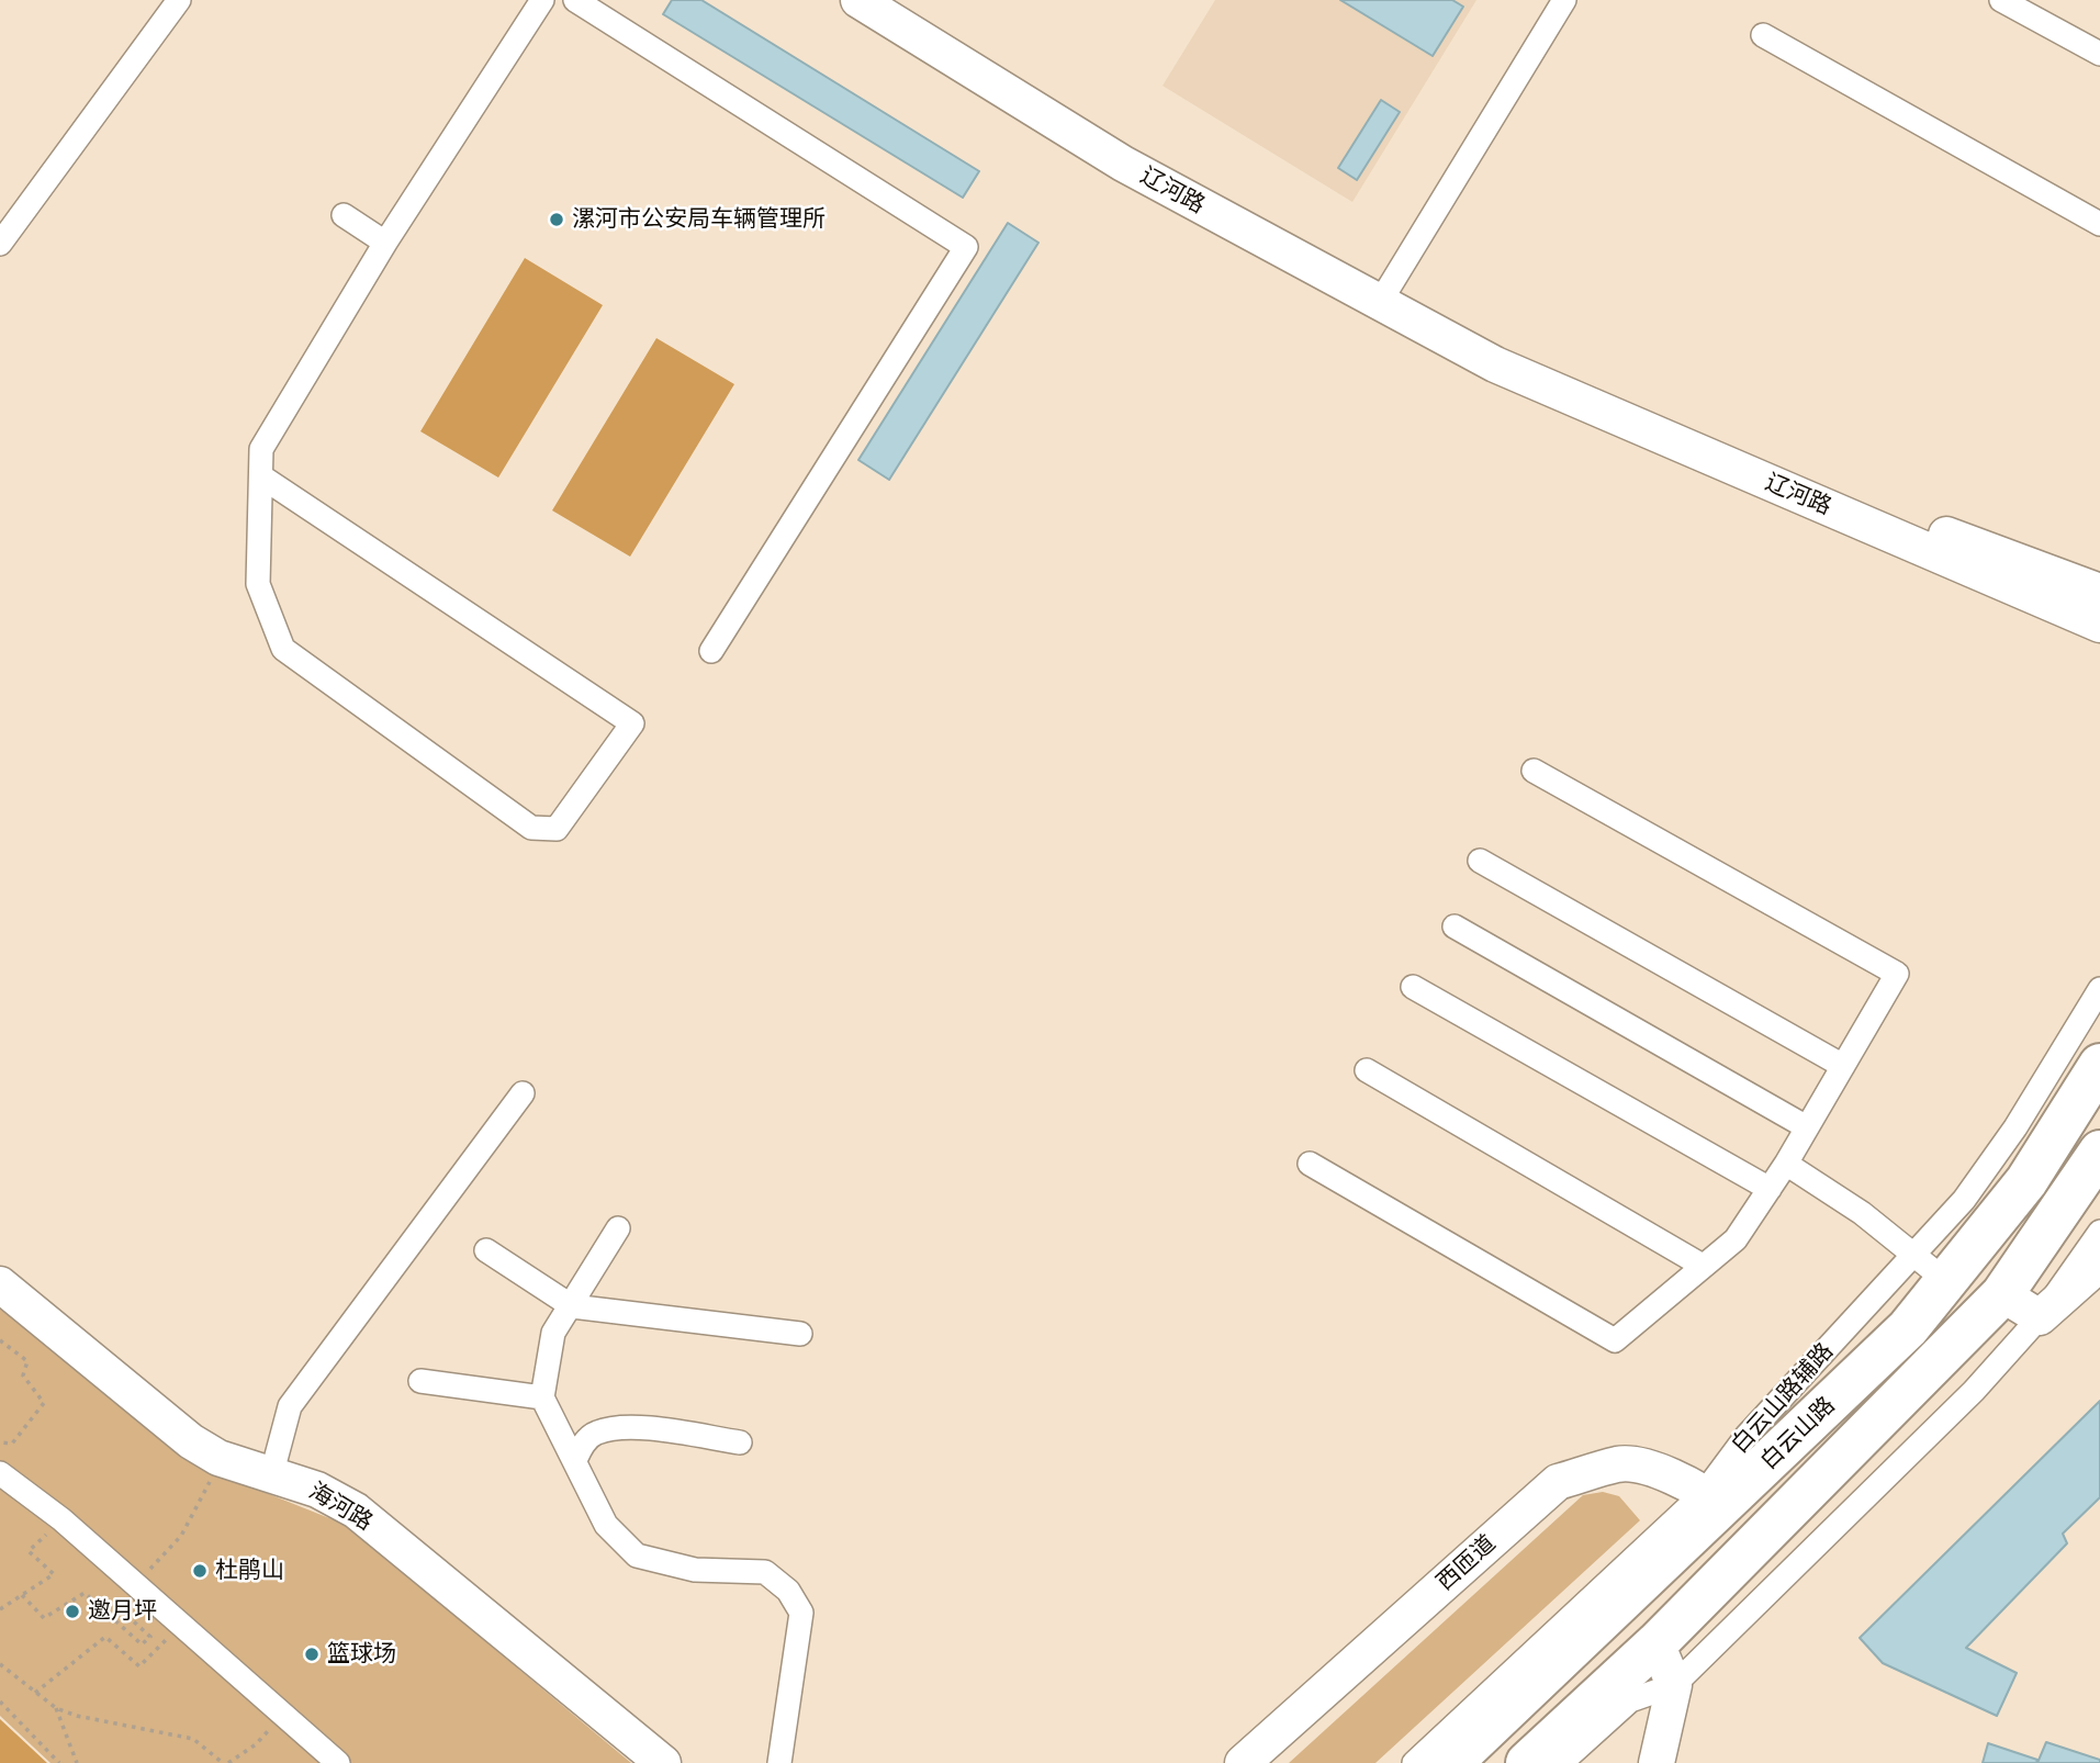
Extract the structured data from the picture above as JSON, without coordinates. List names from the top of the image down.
{
  "streets": {
    "highway": ["白云山路"],
    "street": [
      "辽河路",
      "白云山路辅路",
      "海河路",
      "西匝道"
    ]
  },
  "crossings": [
    ["白云山路辅路", "白云山路"],
    ["白云山路辅路", "西匝道"],
    ["白云山路", "西匝道"]
  ],
  "places": [
    "漯河市公安局车辆管理所",
    "杜鹃山",
    "邀月坪",
    "篮球场"
  ]
}
